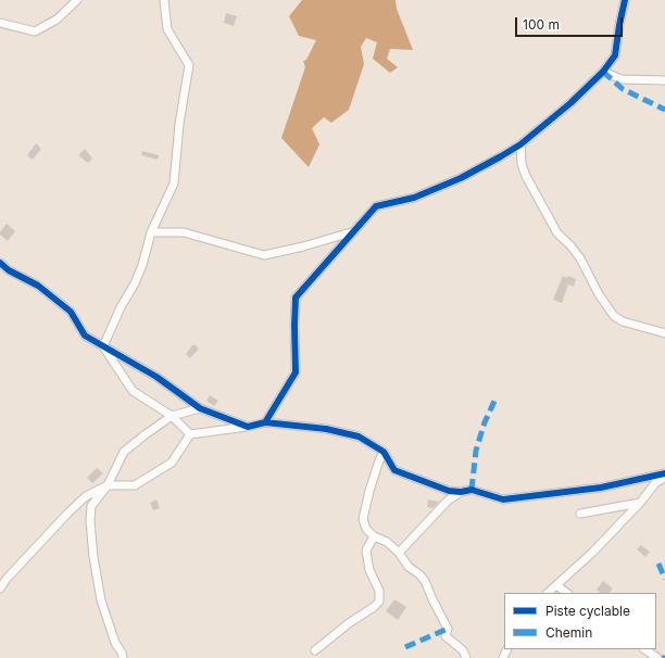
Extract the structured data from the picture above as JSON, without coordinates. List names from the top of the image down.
{
  "legend": ["Piste cyclable", "Chemin"],
  "scale_bar": "100 m"
}
